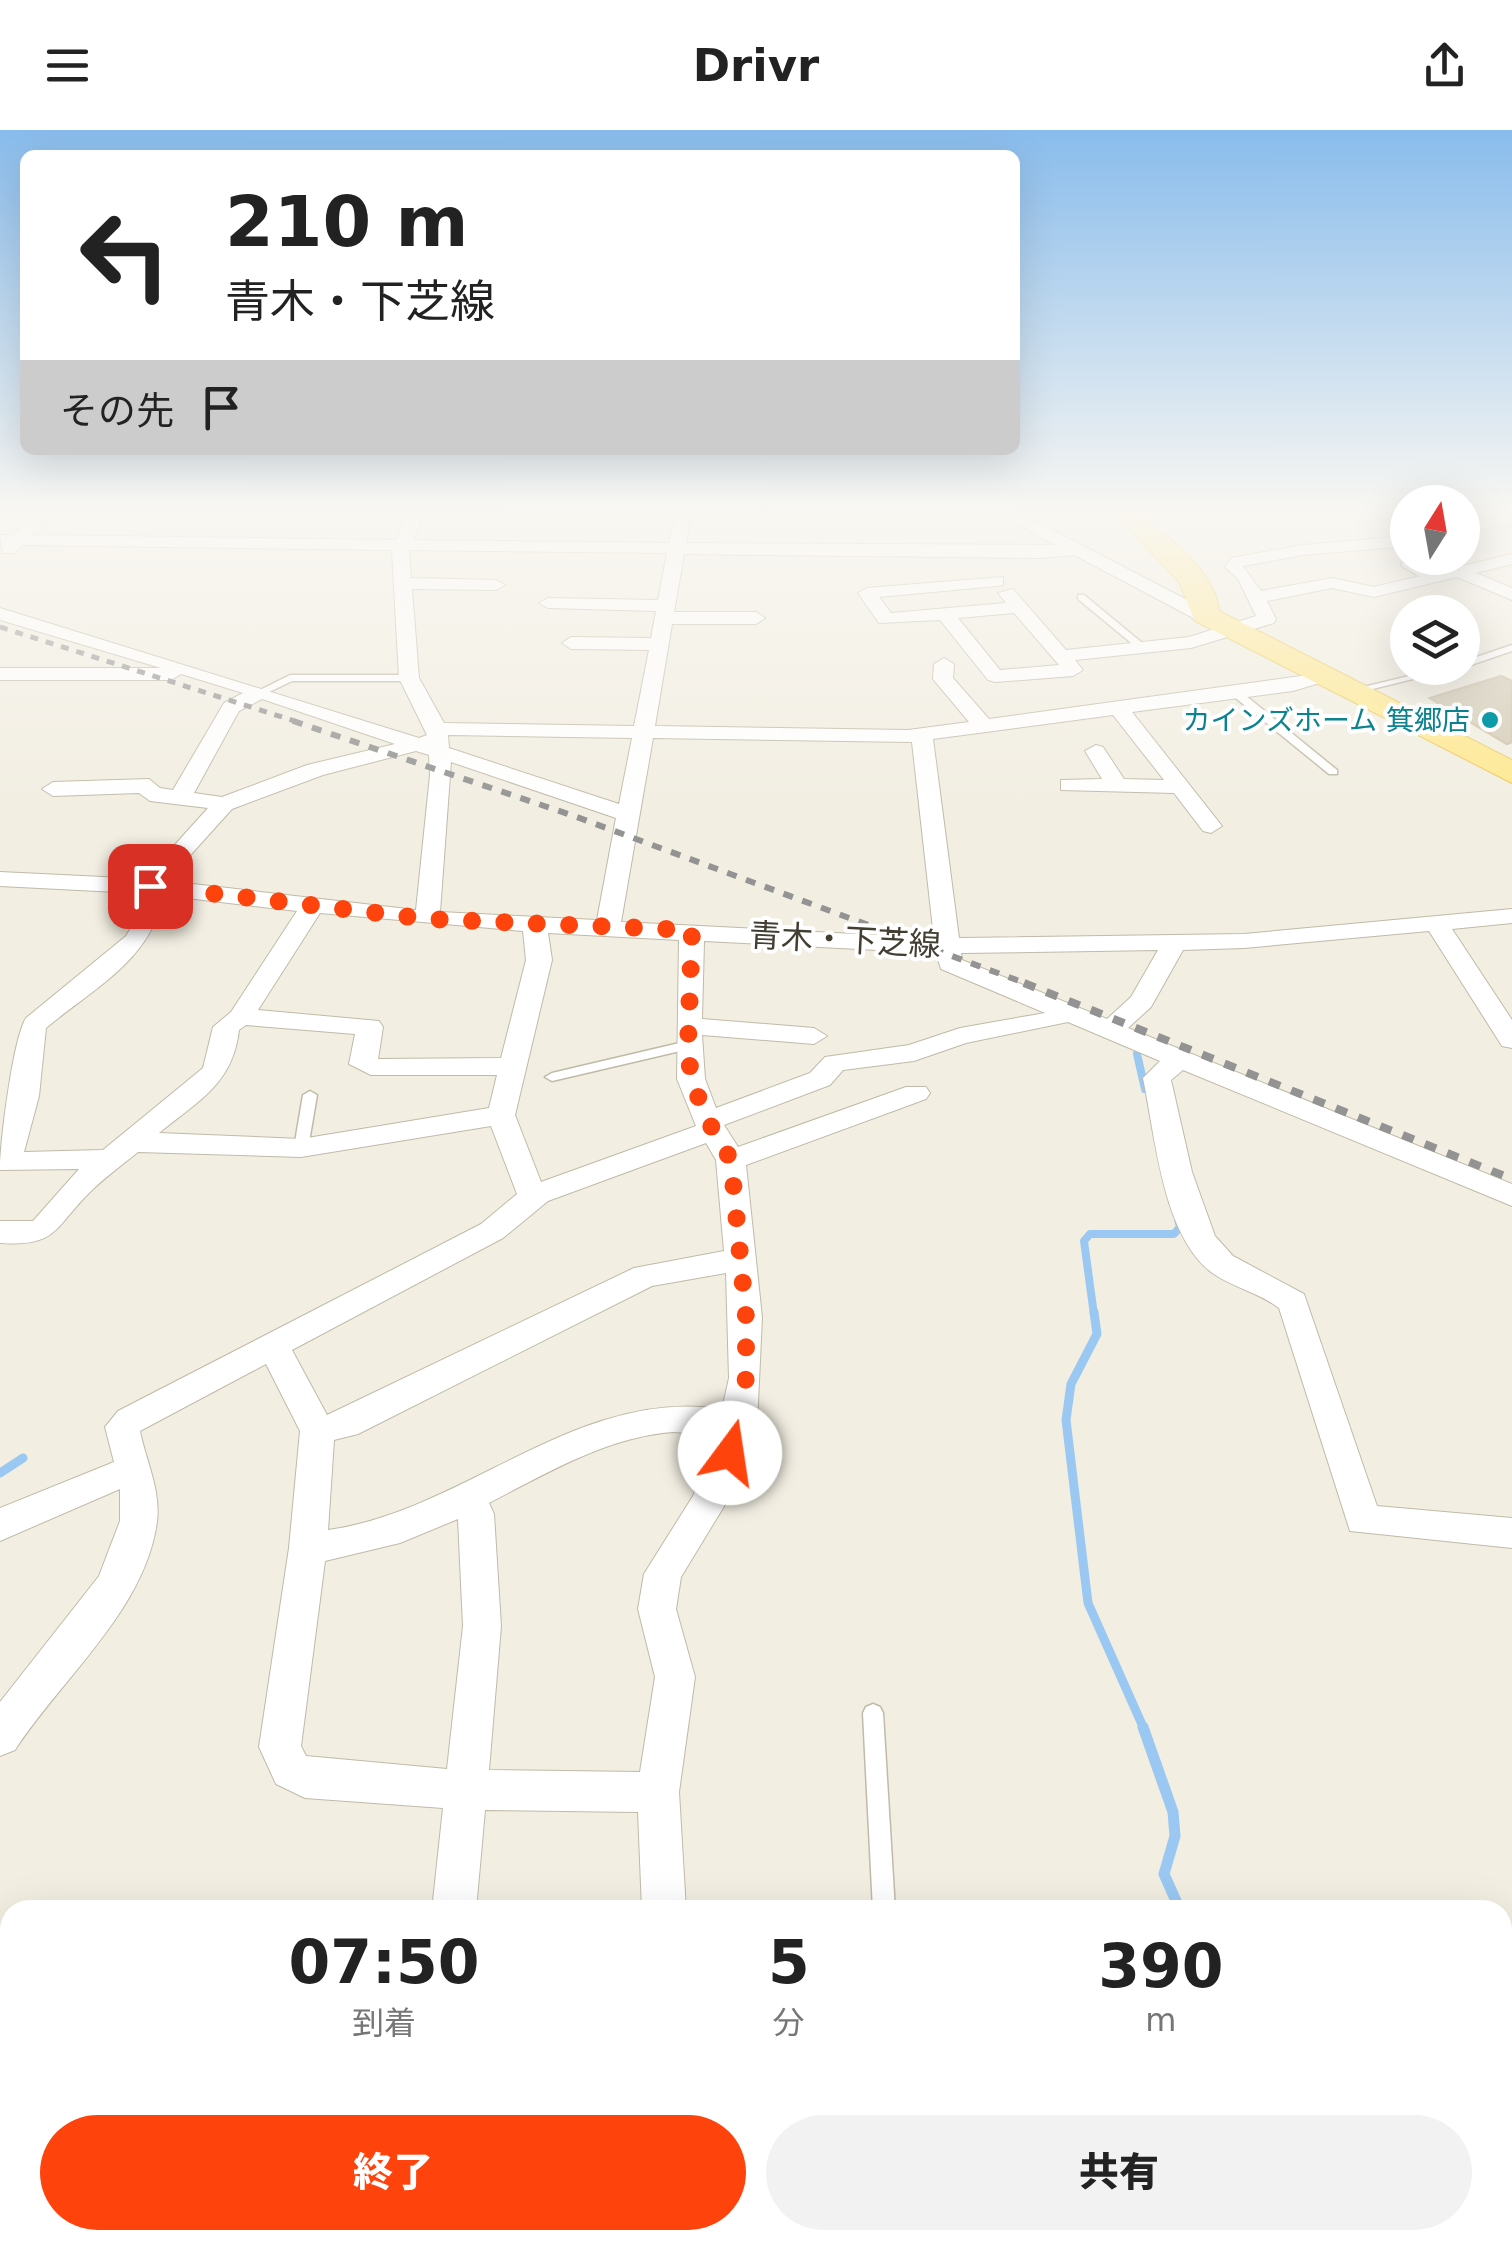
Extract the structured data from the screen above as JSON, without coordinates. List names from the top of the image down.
{
  "streets": {
    "street": ["青木・下芝線"]
  },
  "places": ["カインズホーム 箕郷店"],
  "north": "top",
  "page": {
    "header": "Drivr",
    "turn": ["210 m", "青木・下芝線"],
    "then": "その先",
    "eta": [
      "07:50",
      "到着",
      "5",
      "分",
      "390",
      "m"
    ],
    "buttons": ["終了", "共有"]
  }
}
